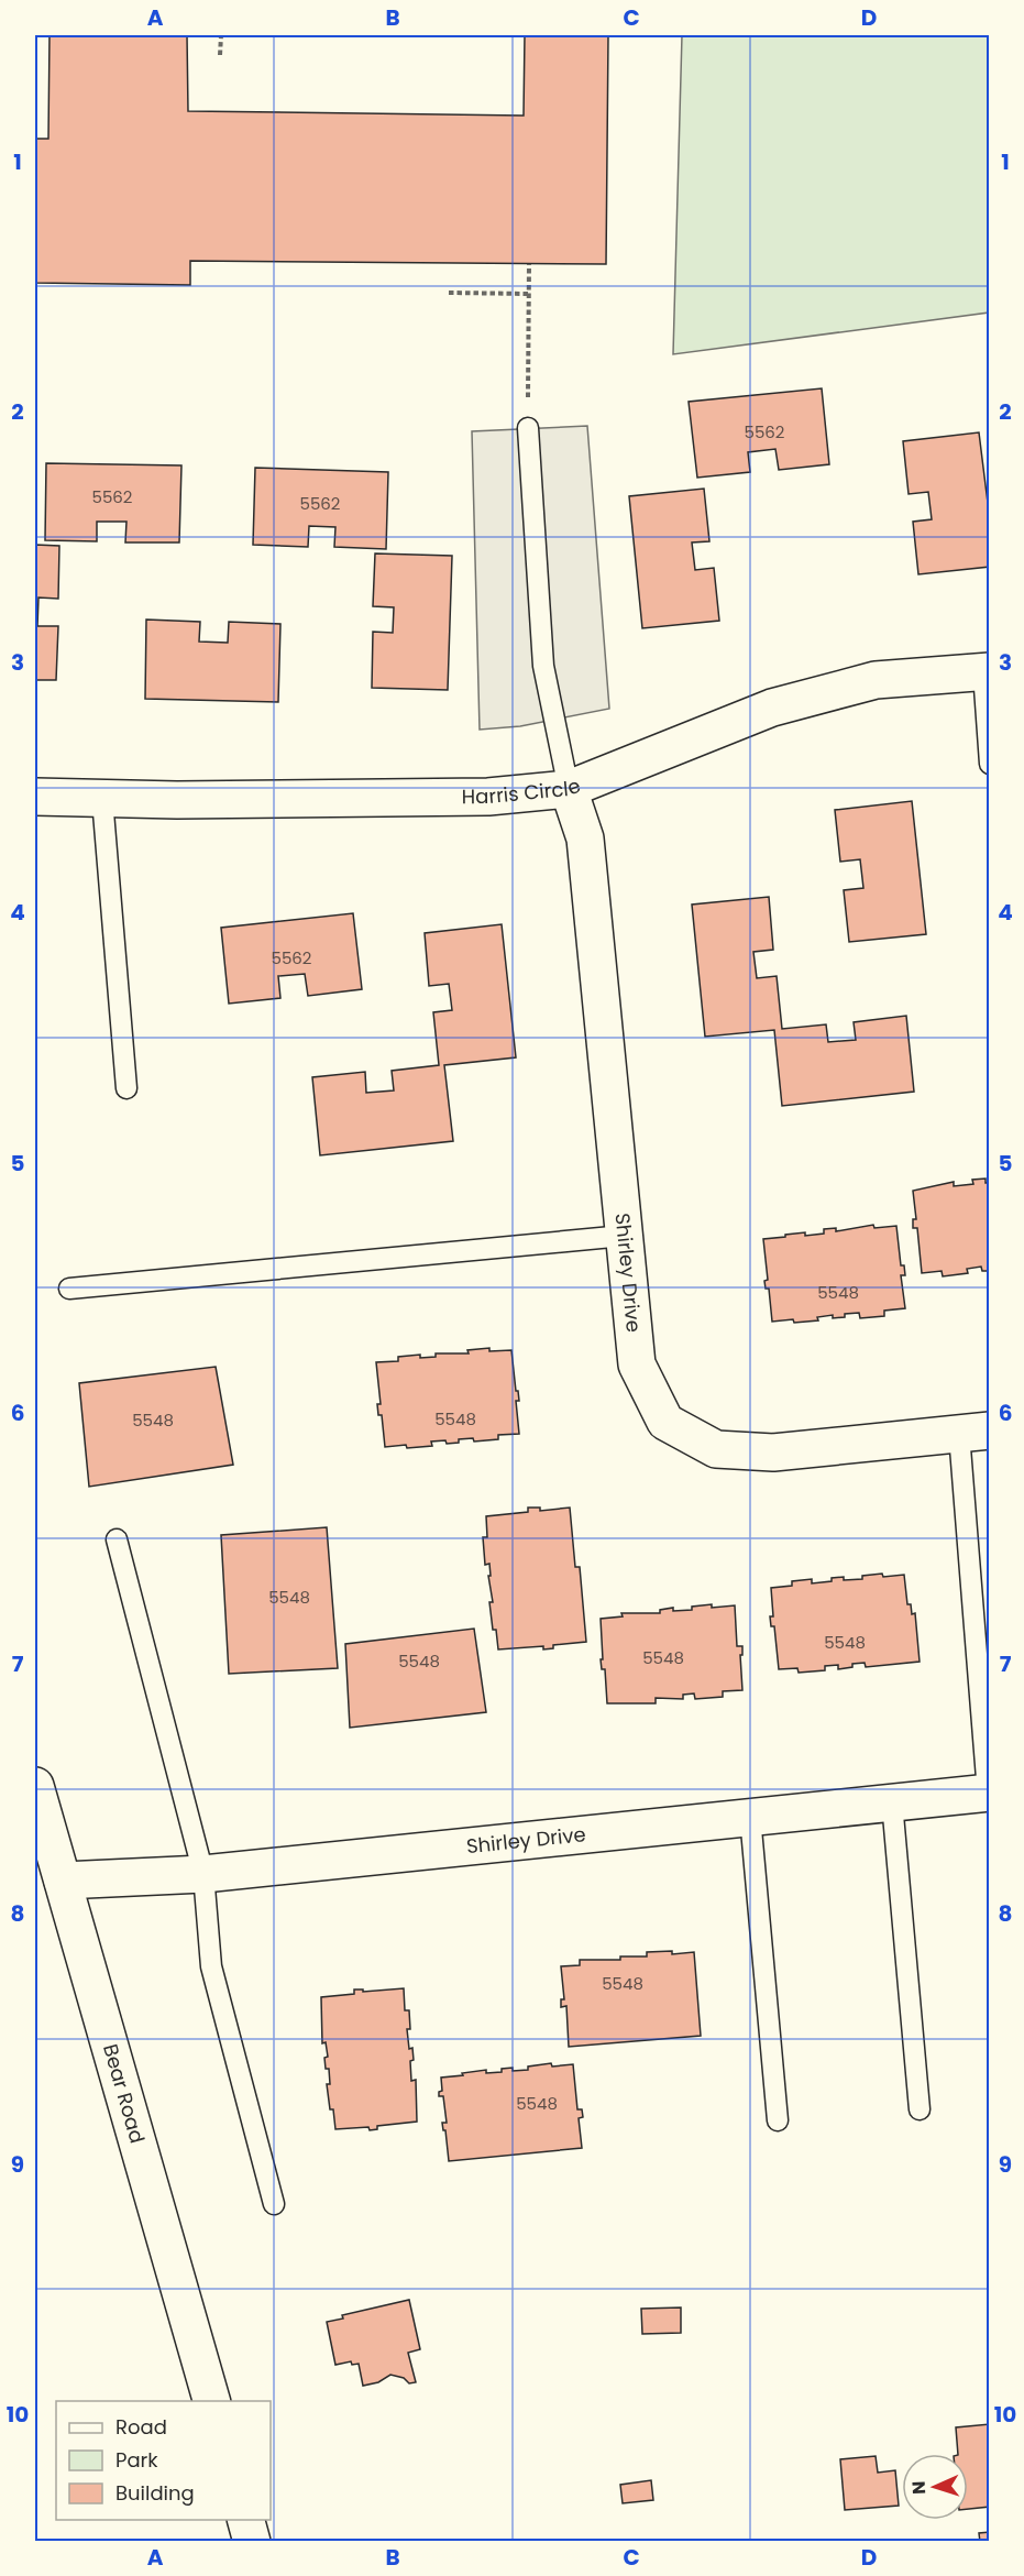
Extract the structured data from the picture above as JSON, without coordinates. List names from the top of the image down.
{
  "streets": {
    "street": ["Harris Circle", "Shirley Drive", "Bear Road"]
  },
  "crossings": [
    ["Harris Circle", "Shirley Drive"],
    ["Shirley Drive", "Bear Road"]
  ],
  "house_numbers": [
    "5562",
    "5562",
    "5562",
    "5562",
    "5548",
    "5548",
    "5548",
    "5548",
    "5548",
    "5548",
    "5548",
    "5548",
    "5548"
  ],
  "legend": ["Road", "Park", "Building"],
  "north": "left",
  "grid": {
    "columns": [
      "A",
      "B",
      "C",
      "D"
    ],
    "rows": [
      "1",
      "2",
      "3",
      "4",
      "5",
      "6",
      "7",
      "8",
      "9",
      "10"
    ]
  }
}
